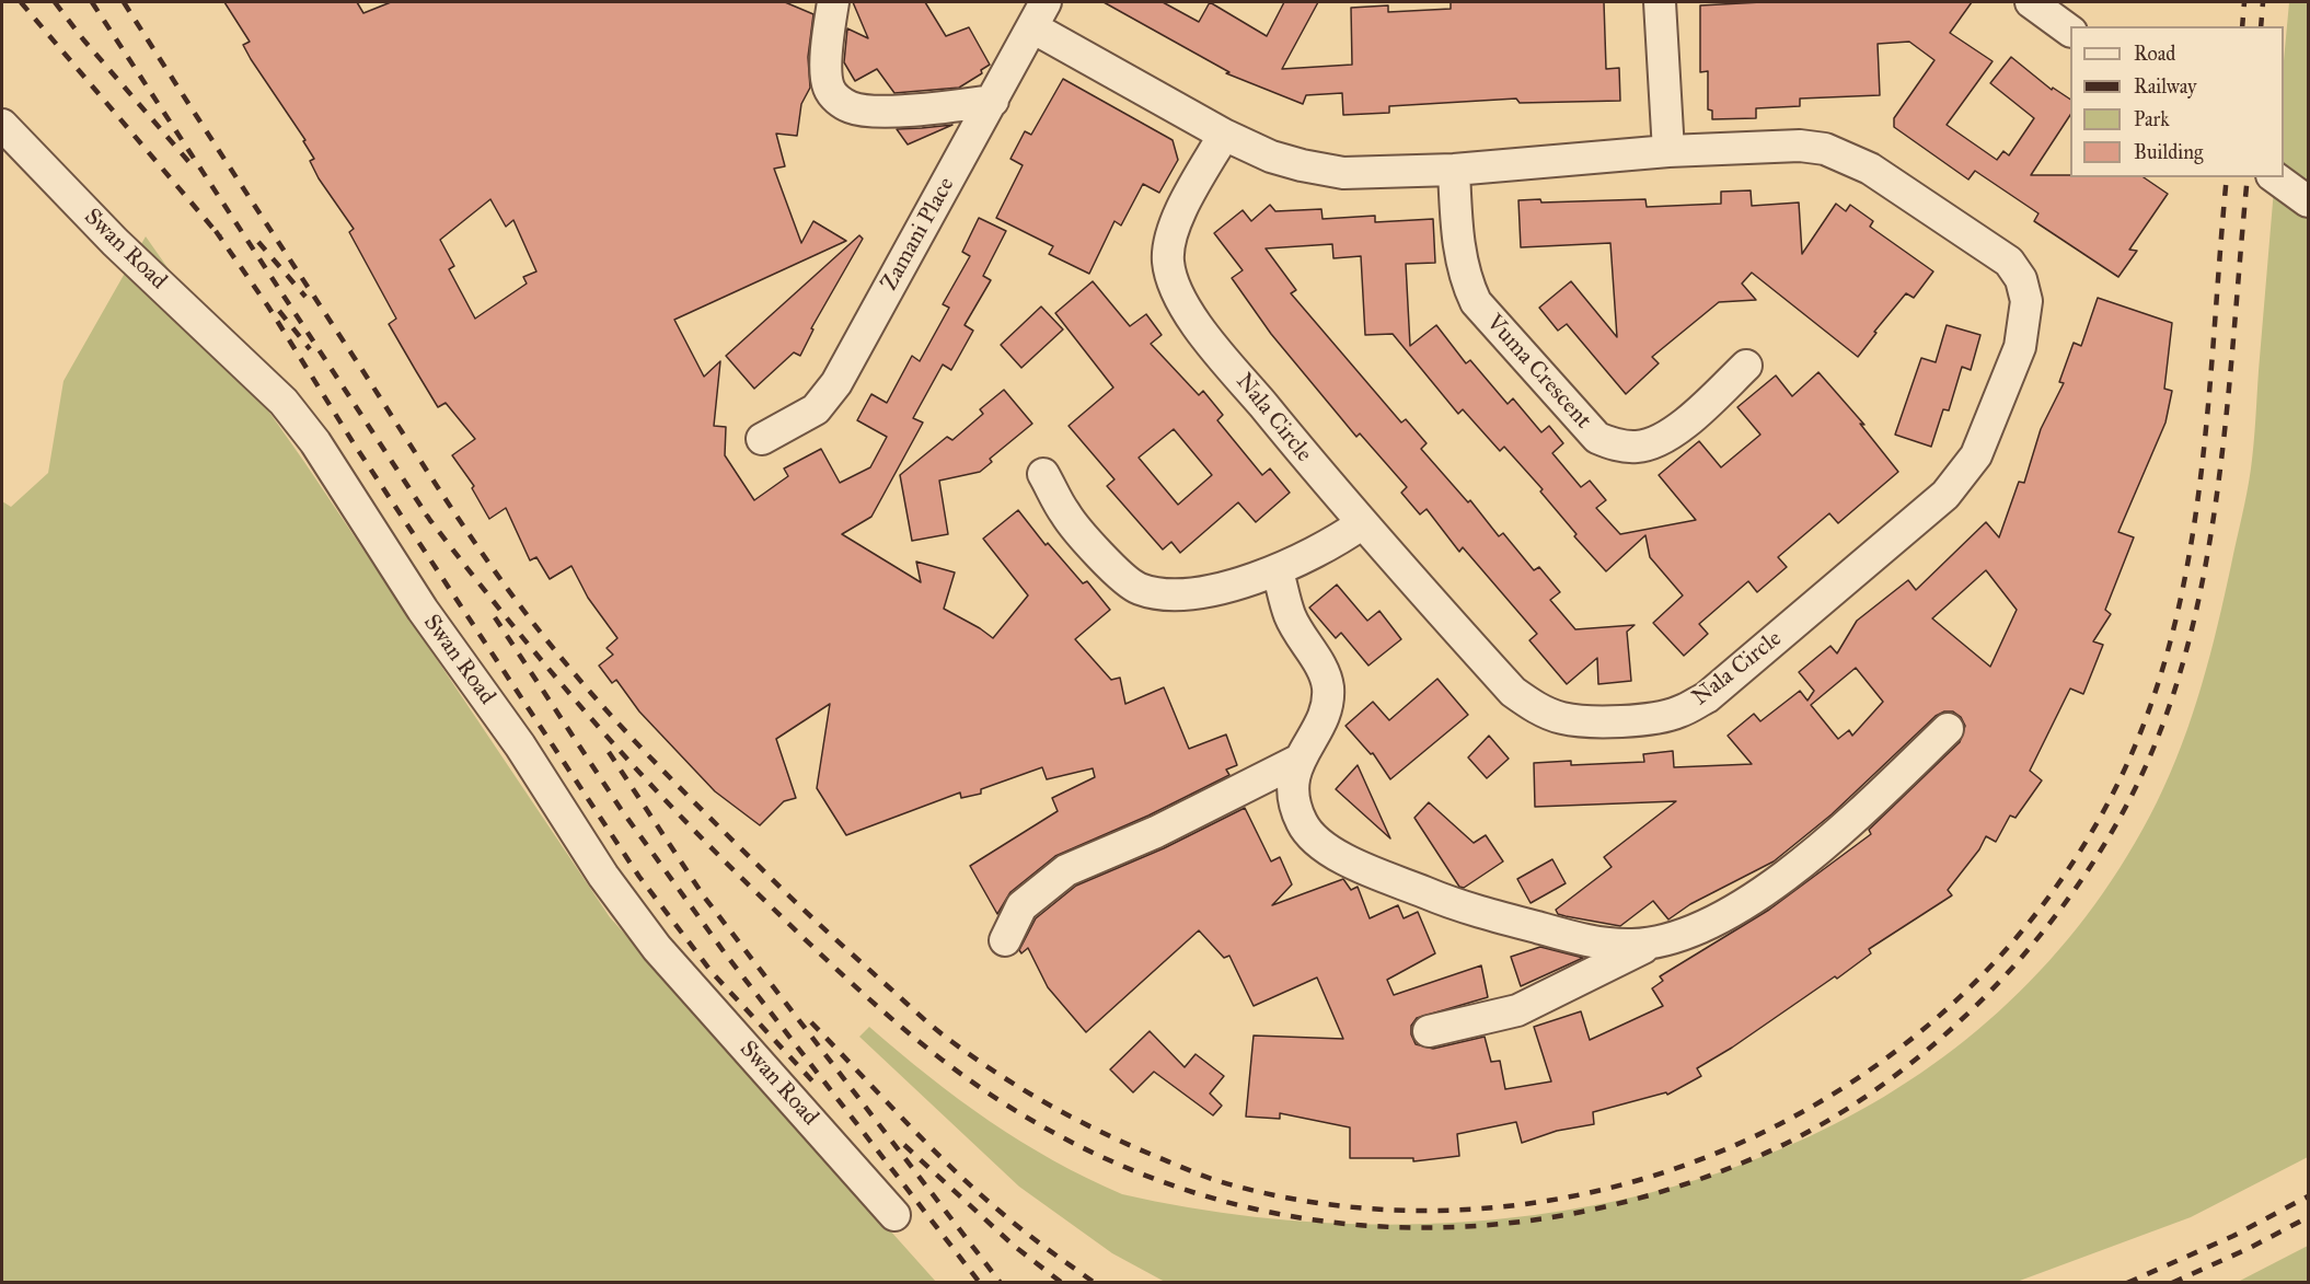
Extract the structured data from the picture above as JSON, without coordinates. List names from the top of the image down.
{
  "streets": {
    "street": [
      "Zamani Place",
      "Swan Road",
      "Vuma Crescent",
      "Nala Circle"
    ]
  },
  "crossings": [
    ["Zamani Place", "Nala Circle"],
    ["Vuma Crescent", "Nala Circle"]
  ],
  "legend": [
    "Road",
    "Railway",
    "Park",
    "Building"
  ]
}
